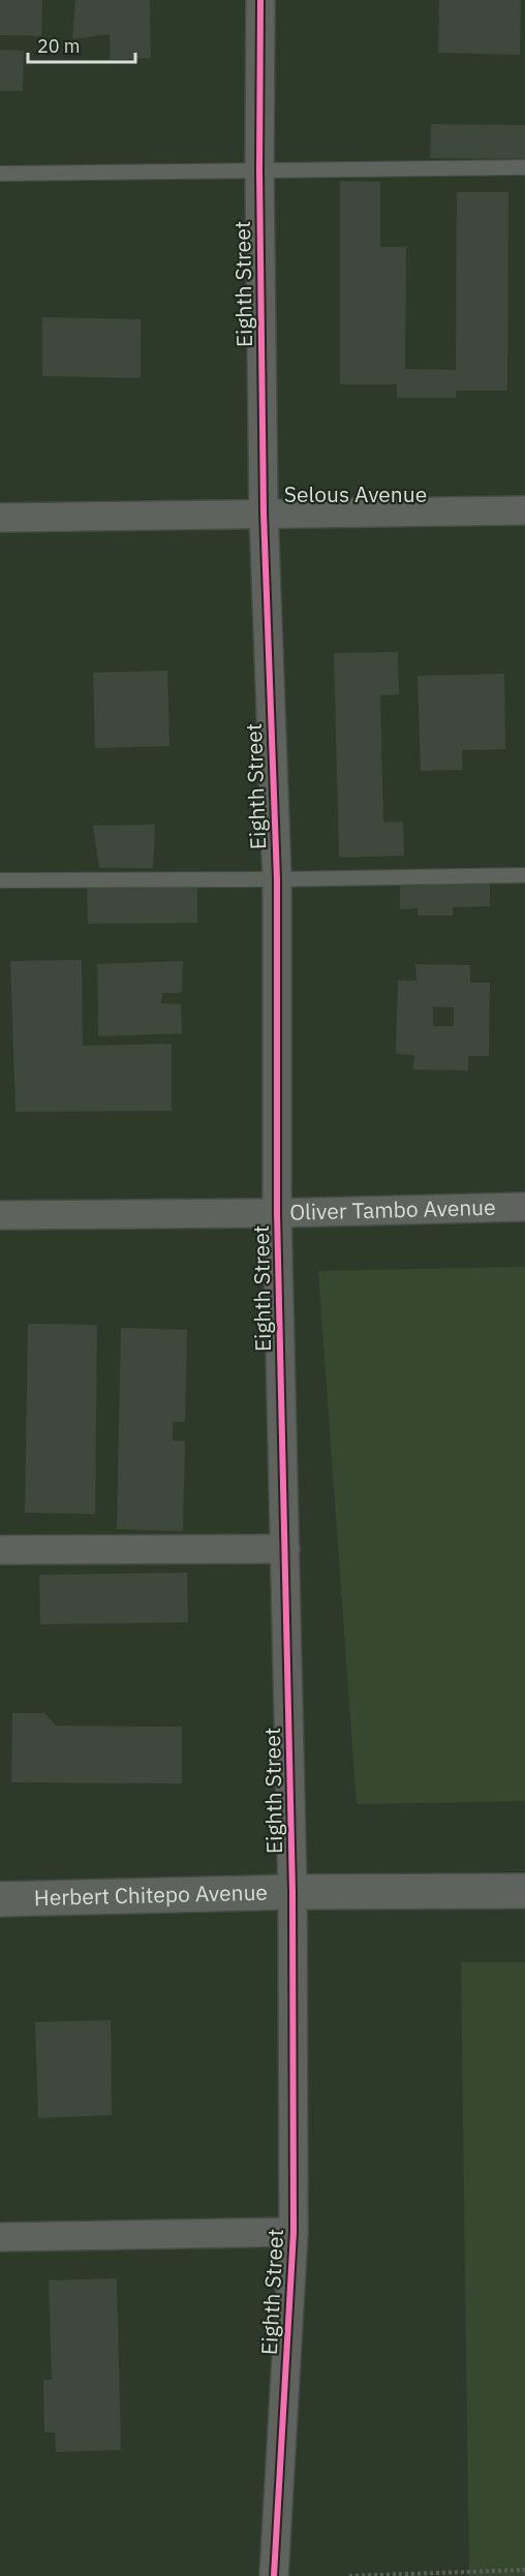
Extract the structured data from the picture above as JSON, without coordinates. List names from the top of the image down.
{
  "streets": {
    "main road": ["Herbert Chitepo Avenue"],
    "street": ["Eighth Street", "Selous Avenue", "Oliver Tambo Avenue"]
  },
  "crossings": [
    ["Eighth Street", "Selous Avenue"],
    ["Eighth Street", "Oliver Tambo Avenue"],
    ["Eighth Street", "Herbert Chitepo Avenue"]
  ],
  "scale_bar": "20 m"
}
